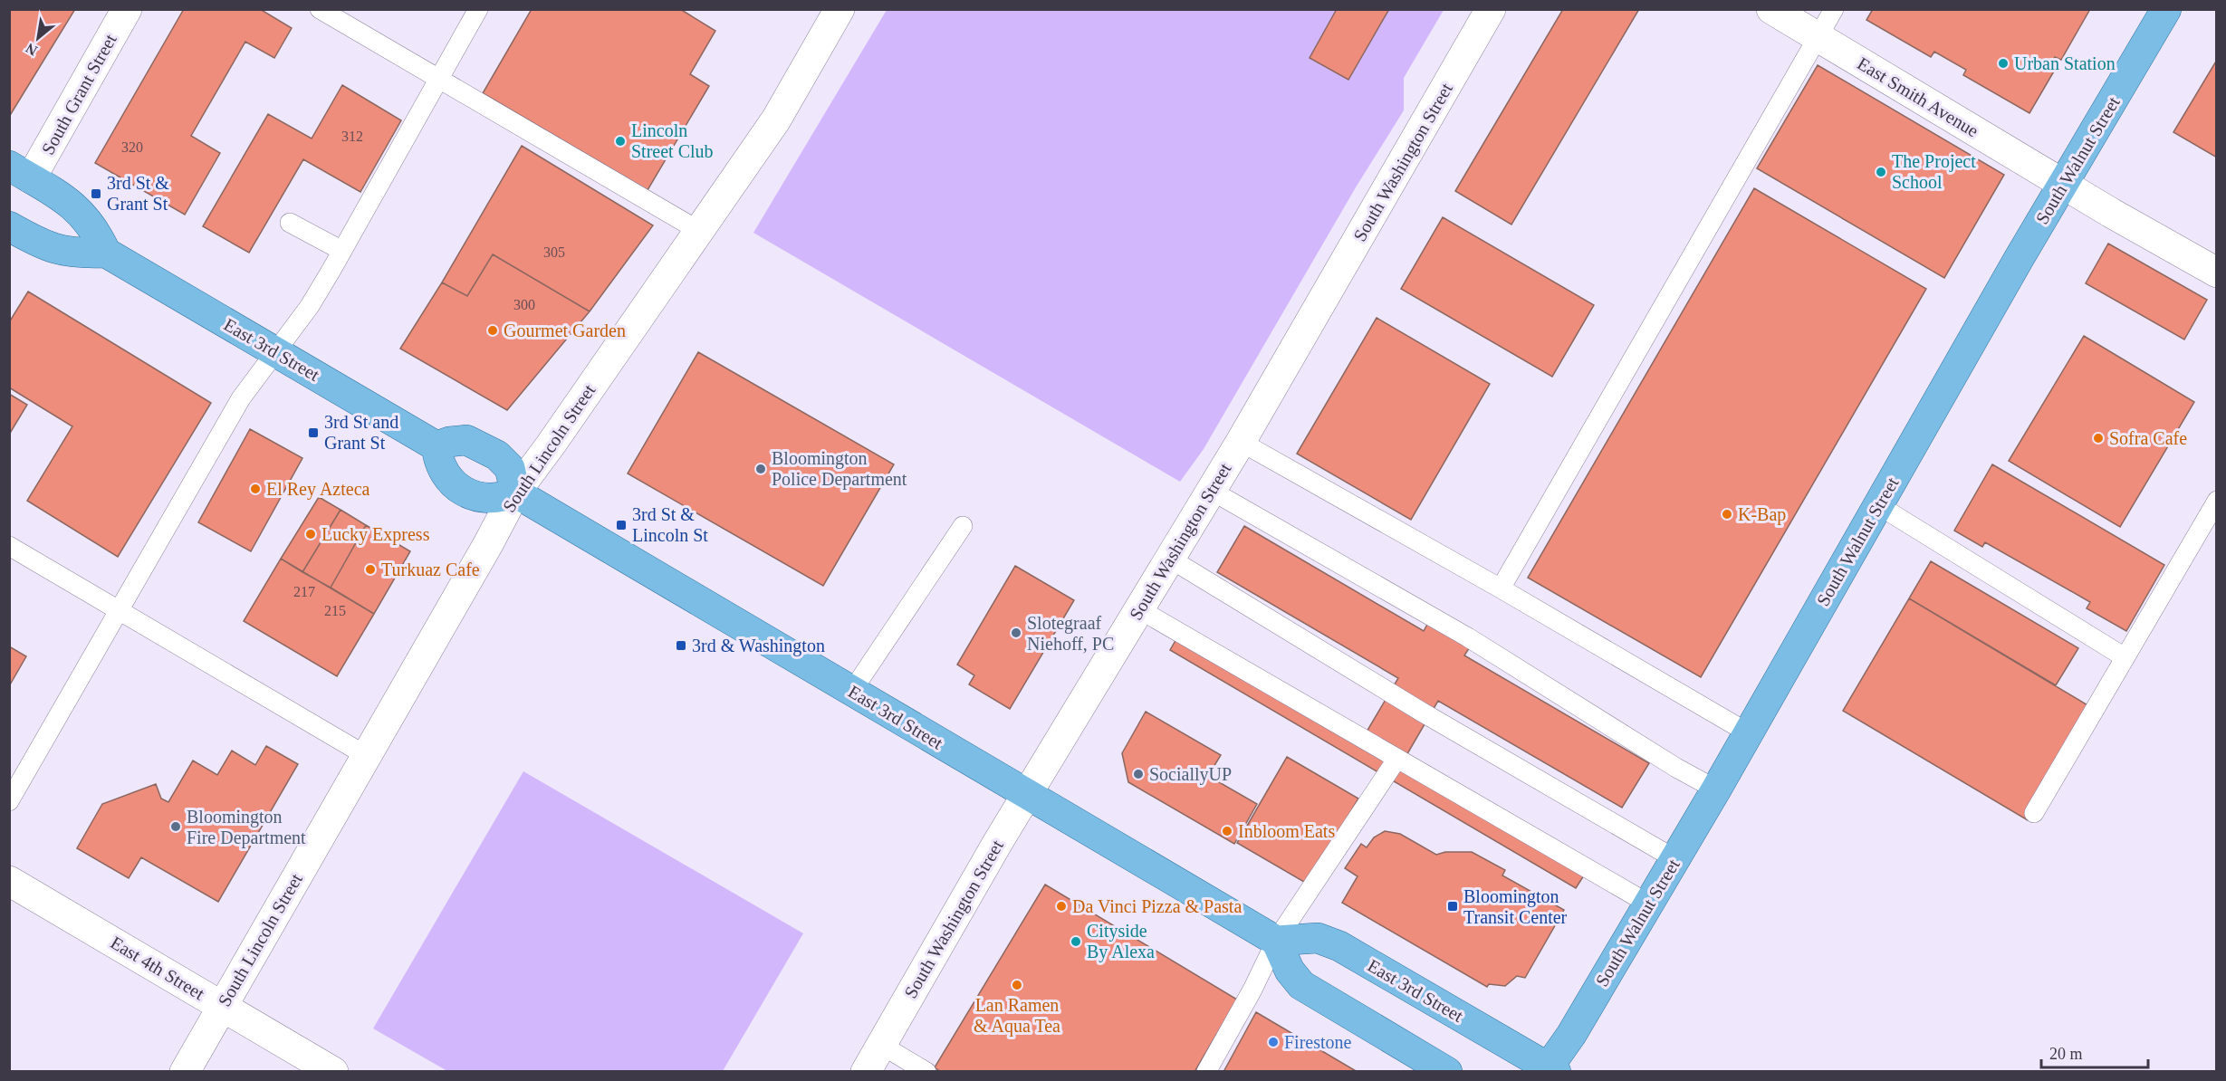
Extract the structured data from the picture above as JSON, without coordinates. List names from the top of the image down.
{
  "streets": {
    "main road": ["South Walnut Street", "East 3rd Street"],
    "street": [
      "South Grant Street",
      "East Smith Avenue",
      "South Washington Street",
      "South Lincoln Street",
      "East 4th Street"
    ]
  },
  "crossings": [
    ["East Smith Avenue", "South Walnut Street"],
    ["South Walnut Street", "East 3rd Street"],
    ["South Washington Street", "East 3rd Street"],
    ["East 3rd Street", "South Lincoln Street"],
    ["South Lincoln Street", "East 4th Street"]
  ],
  "places": {
    "other": [
      "Urban Station",
      "Lincoln Street Club",
      "The Project School",
      "Gourmet Garden",
      "Sofra Cafe",
      "Bloomington Police Department",
      "El Rey Azteca",
      "K-Bap",
      "Lucky Express",
      "Turkuaz Cafe",
      "Slotegraaf Niehoff, PC",
      "SociallyUP",
      "Bloomington Fire Department",
      "Inbloom Eats",
      "Da Vinci Pizza & Pasta",
      "Cityside By Alexa",
      "Lan Ramen & Aqua Tea",
      "Firestone"
    ],
    "transit": [
      "3rd St & Grant St",
      "3rd St and Grant St",
      "3rd St & Lincoln St",
      "3rd & Washington",
      "Bloomington Transit Center"
    ]
  },
  "house_numbers": [
    "312",
    "320",
    "305",
    "300",
    "217",
    "215"
  ],
  "scale_bar": "20 m",
  "north": "bottom left"
}
